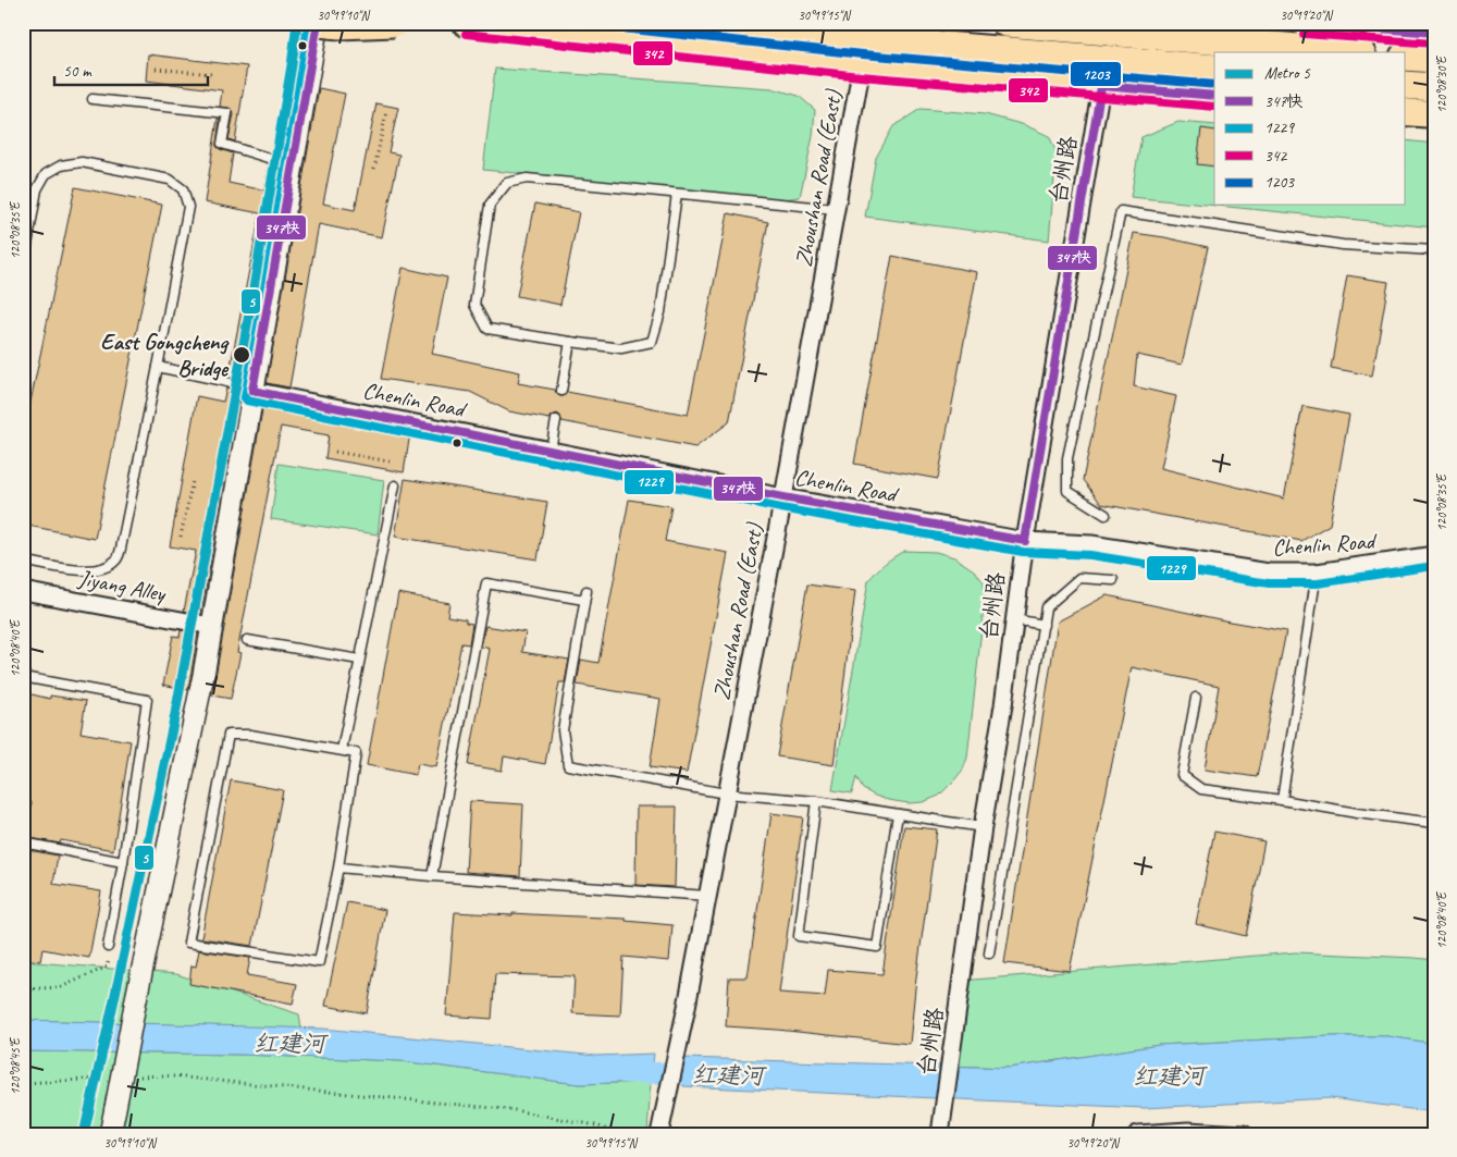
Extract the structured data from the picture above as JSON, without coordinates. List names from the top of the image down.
{
  "streets": {
    "street": [
      "台州路",
      "Zhoushan Road (East)",
      "Chenlin Road",
      "Jiyang Alley"
    ]
  },
  "crossings": [
    ["台州路", "Chenlin Road"],
    ["Zhoushan Road (East)", "Chenlin Road"]
  ],
  "water": ["红建河"],
  "places": ["East Gongcheng Bridge"],
  "lines": [
    "metro line 5",
    "transit line 347快",
    "transit line 1229",
    "transit line 1203",
    "transit line 342"
  ],
  "legend": [
    "Metro 5",
    "347快",
    "1229",
    "342",
    "1203"
  ],
  "scale_bar": "50 m",
  "coordinates": [
    "30°19'10\"N",
    "30°19'15\"N",
    "30°19'20\"N",
    "120°08'30\"E",
    "120°08'35\"E",
    "120°08'40\"E",
    "120°08'45\"E"
  ]
}
